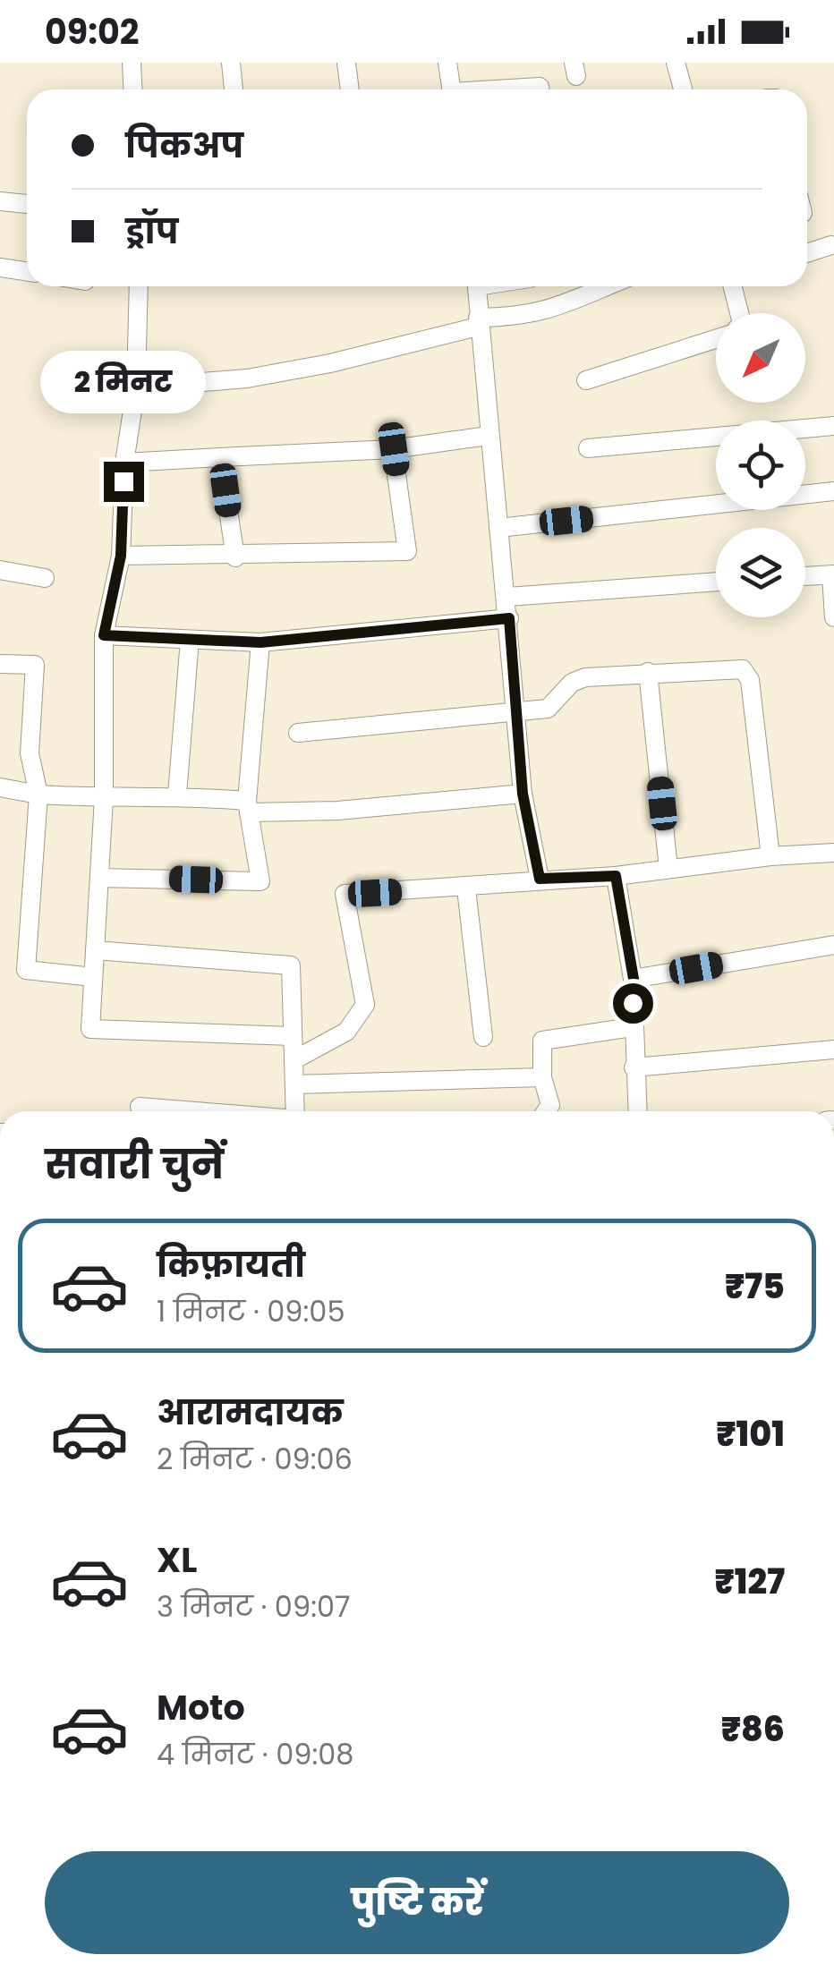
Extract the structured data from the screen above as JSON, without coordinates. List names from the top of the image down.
{
  "north": "bottom left",
  "page": {
    "status": "09:02",
    "banner": ["पिकअप", "ड्रॉप"],
    "bubble": "2 मिनट",
    "heading": "सवारी चुनें",
    "list": [
      {
        "name": "किफ़ायती",
        "note": "1 मिनट · 09:05",
        "value": "₹75"
      },
      {
        "name": "आरामदायक",
        "note": "2 मिनट · 09:06",
        "value": "₹101"
      },
      {
        "name": "XL",
        "note": "3 मिनट · 09:07",
        "value": "₹127"
      },
      {
        "name": "Moto",
        "note": "4 मिनट · 09:08",
        "value": "₹86"
      }
    ],
    "buttons": "पुष्टि करें"
  }
}
